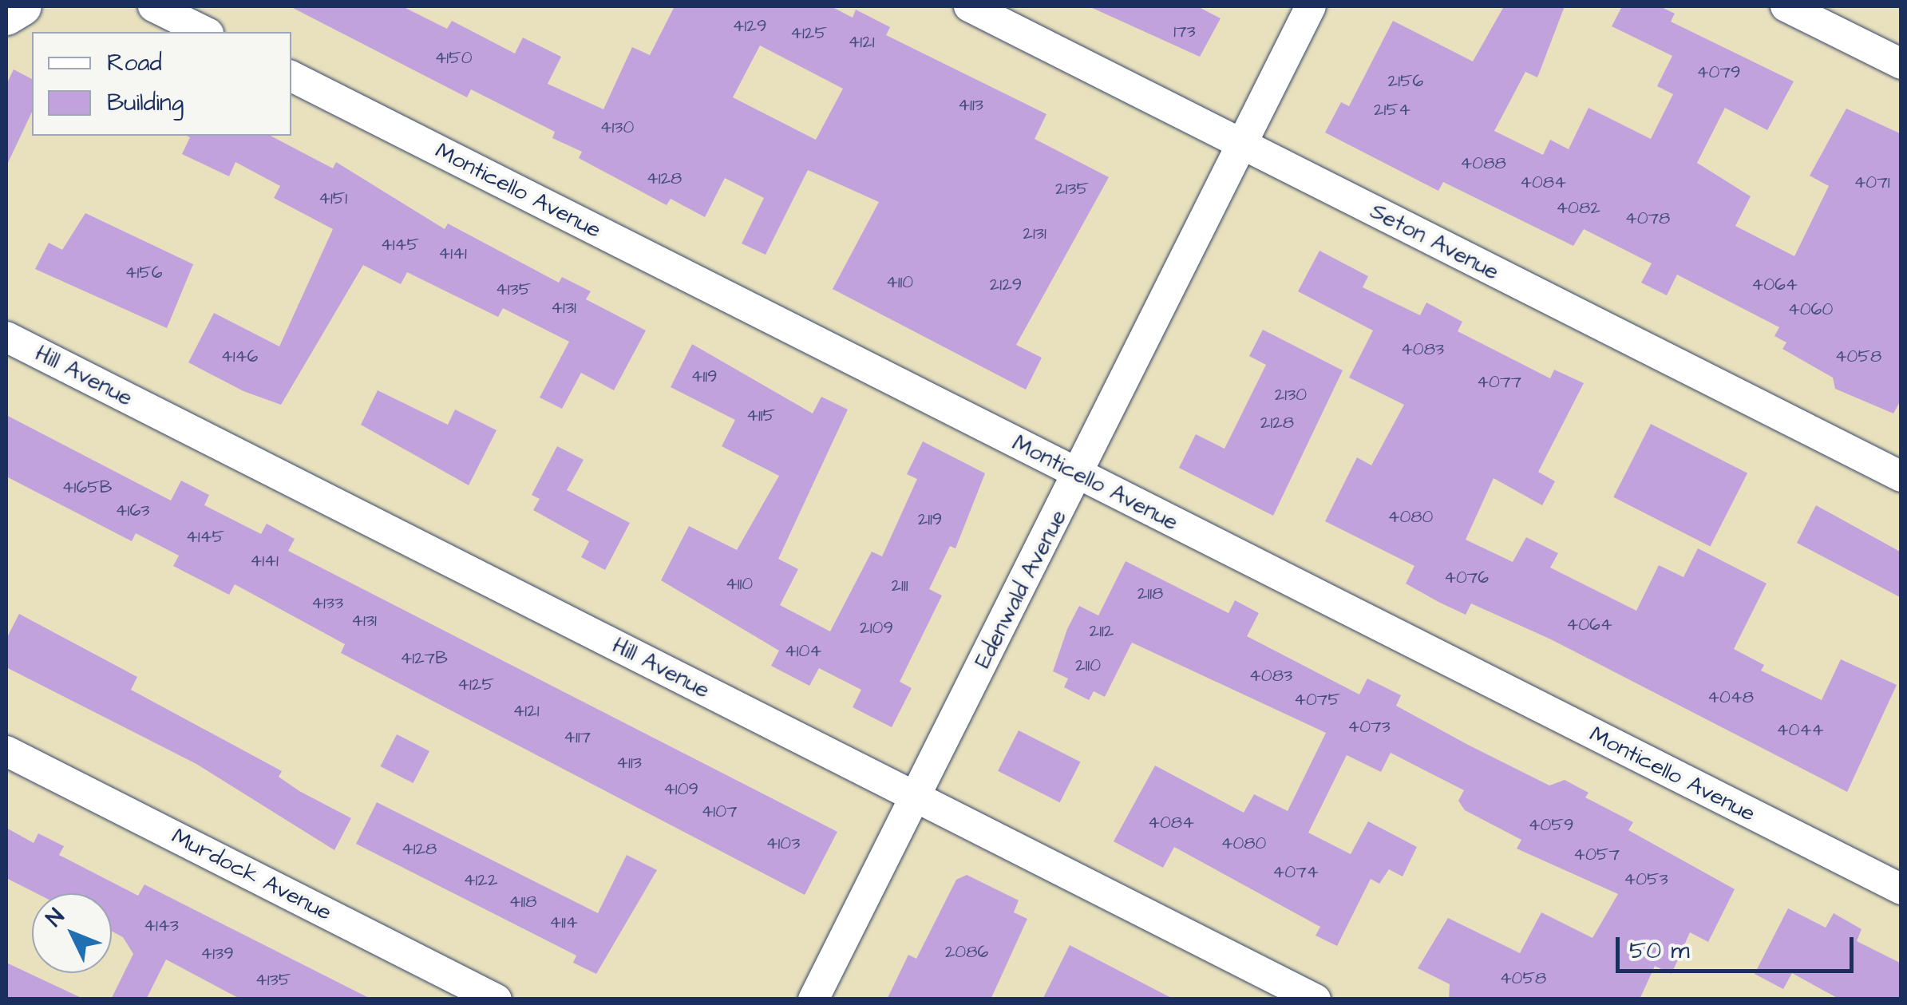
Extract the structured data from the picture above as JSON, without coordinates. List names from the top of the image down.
{
  "streets": {
    "street": [
      "Monticello Avenue",
      "Seton Avenue",
      "Hill Avenue",
      "Edenwald Avenue",
      "Murdock Avenue"
    ]
  },
  "crossings": [
    ["Monticello Avenue", "Edenwald Avenue"],
    ["Seton Avenue", "Edenwald Avenue"],
    ["Hill Avenue", "Edenwald Avenue"]
  ],
  "house_numbers": [
    "4129",
    "173",
    "4125",
    "4121",
    "4150",
    "4079",
    "2156",
    "4113",
    "2154",
    "4130",
    "4088",
    "4128",
    "4084",
    "4071",
    "2135",
    "4151",
    "4082",
    "4078",
    "2131",
    "4145",
    "4141",
    "4156",
    "4110",
    "2129",
    "4064",
    "4135",
    "4131",
    "4060",
    "4083",
    "4146",
    "4058",
    "4119",
    "4077",
    "2130",
    "4115",
    "2128",
    "4165B",
    "4163",
    "4080",
    "2119",
    "4145",
    "4141",
    "4076",
    "4110",
    "2111",
    "2118",
    "4133",
    "4131",
    "4064",
    "2109",
    "2112",
    "4104",
    "4127B",
    "2110",
    "4083",
    "4125",
    "4048",
    "4075",
    "4121",
    "4073",
    "4044",
    "4117",
    "4113",
    "4109",
    "4107",
    "4084",
    "4059",
    "4103",
    "4080",
    "4128",
    "4057",
    "4074",
    "4053",
    "4122",
    "4118",
    "4114",
    "4143",
    "2086",
    "4139",
    "4058",
    "4135"
  ],
  "legend": ["Road", "Building"],
  "scale_bar": "50 m",
  "north": "top left"
}
